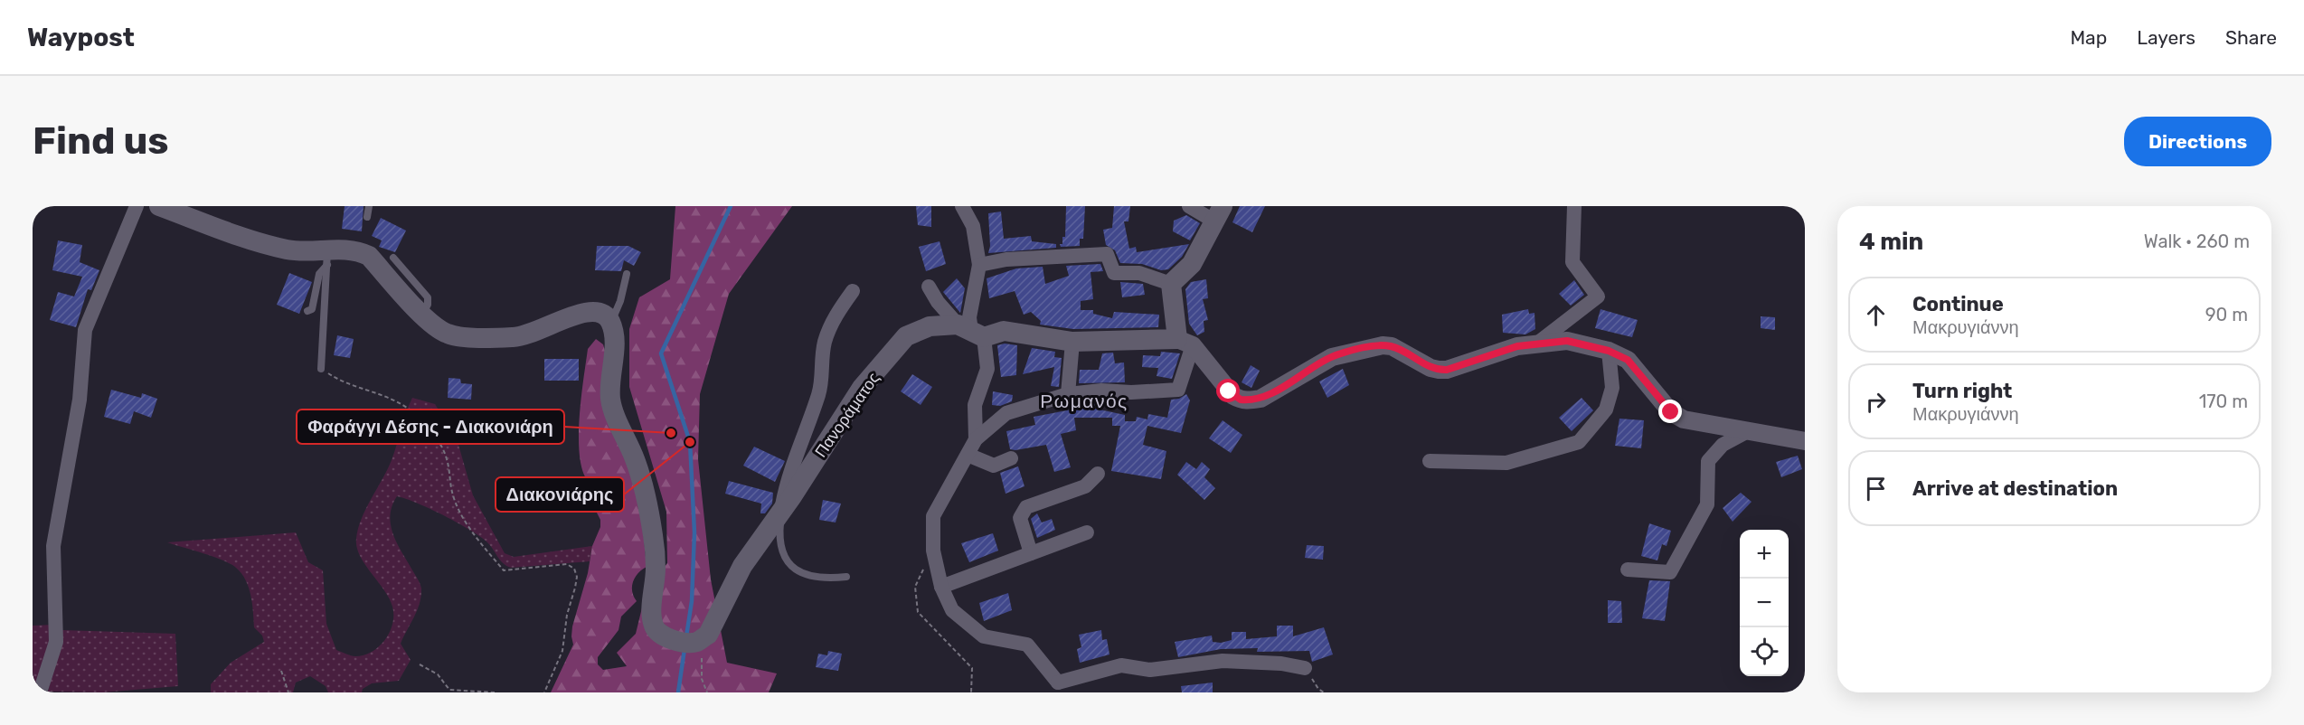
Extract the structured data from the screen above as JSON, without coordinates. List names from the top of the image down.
{
  "streets": {
    "main road": ["Πανοράματος"]
  },
  "districts": ["Ρωμανός"],
  "places": ["Φαράγγι Δέσης - Διακονιάρη", "Διακονιάρης"],
  "page": {
    "header": "Waypost",
    "nav": ["Map", "Layers", "Share"],
    "buttons": "Directions",
    "title": "Find us",
    "heading": ["4 min", "Walk · 260 m"],
    "list": [
      ["Continue", "Μακρυγιάννη", "90 m"],
      ["Turn right", "Μακρυγιάννη", "170 m"],
      "Arrive at destination"
    ],
    "map_buttons": ["+", "−"]
  }
}
